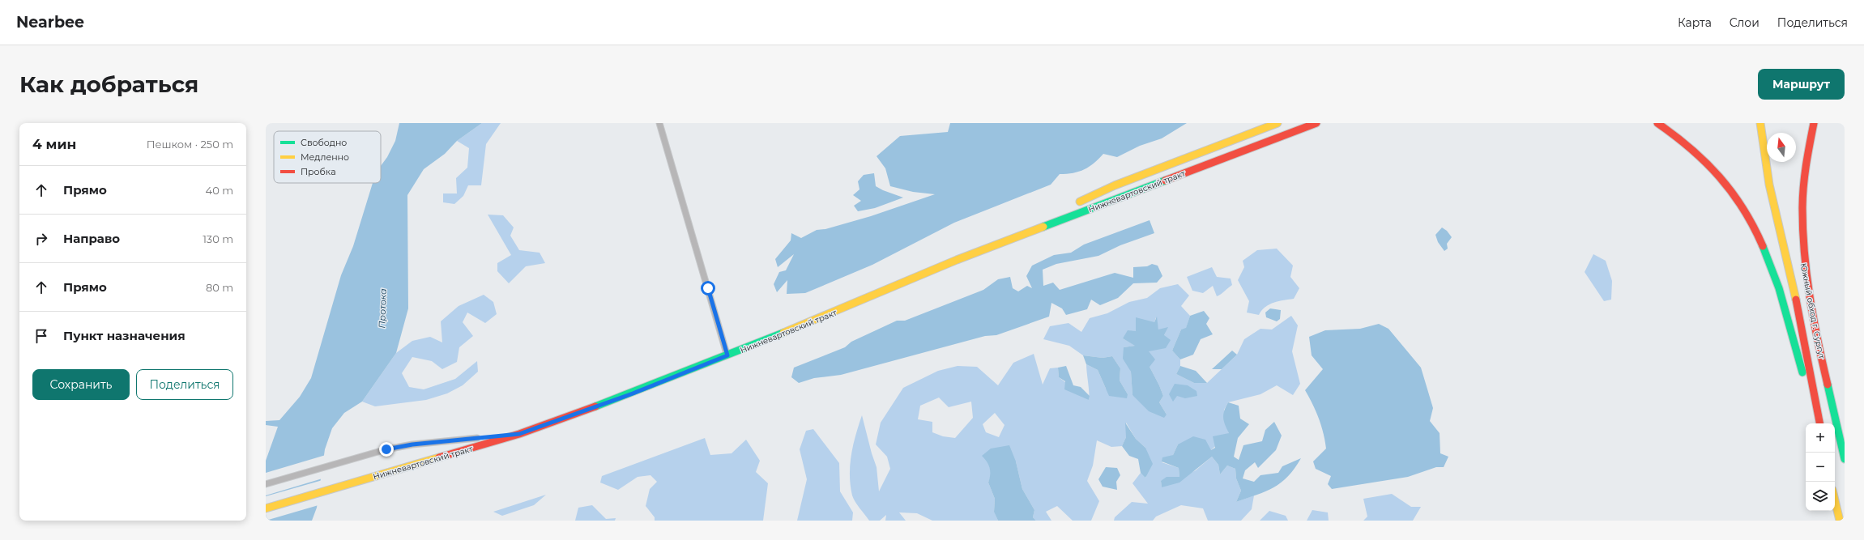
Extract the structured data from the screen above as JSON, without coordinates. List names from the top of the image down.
{
  "streets": {
    "main road": ["Нижневартовский тракт", "Южный обход г. Сургут"]
  },
  "water": ["Протока"],
  "legend": ["Свободно", "Медленно", "Пробка"],
  "north": "top",
  "page": {
    "header": "Nearbee",
    "nav": ["Карта", "Слои", "Поделиться"],
    "buttons": [
      "Маршрут",
      ["Сохранить", "Поделиться"]
    ],
    "title": "Как добраться",
    "heading": ["4 мин", "Пешком · 250 m"],
    "list": [
      ["Прямо", "40 m"],
      ["Направо", "130 m"],
      ["Прямо", "80 m"],
      "Пункт назначения"
    ],
    "map_buttons": ["+", "−"]
  }
}
